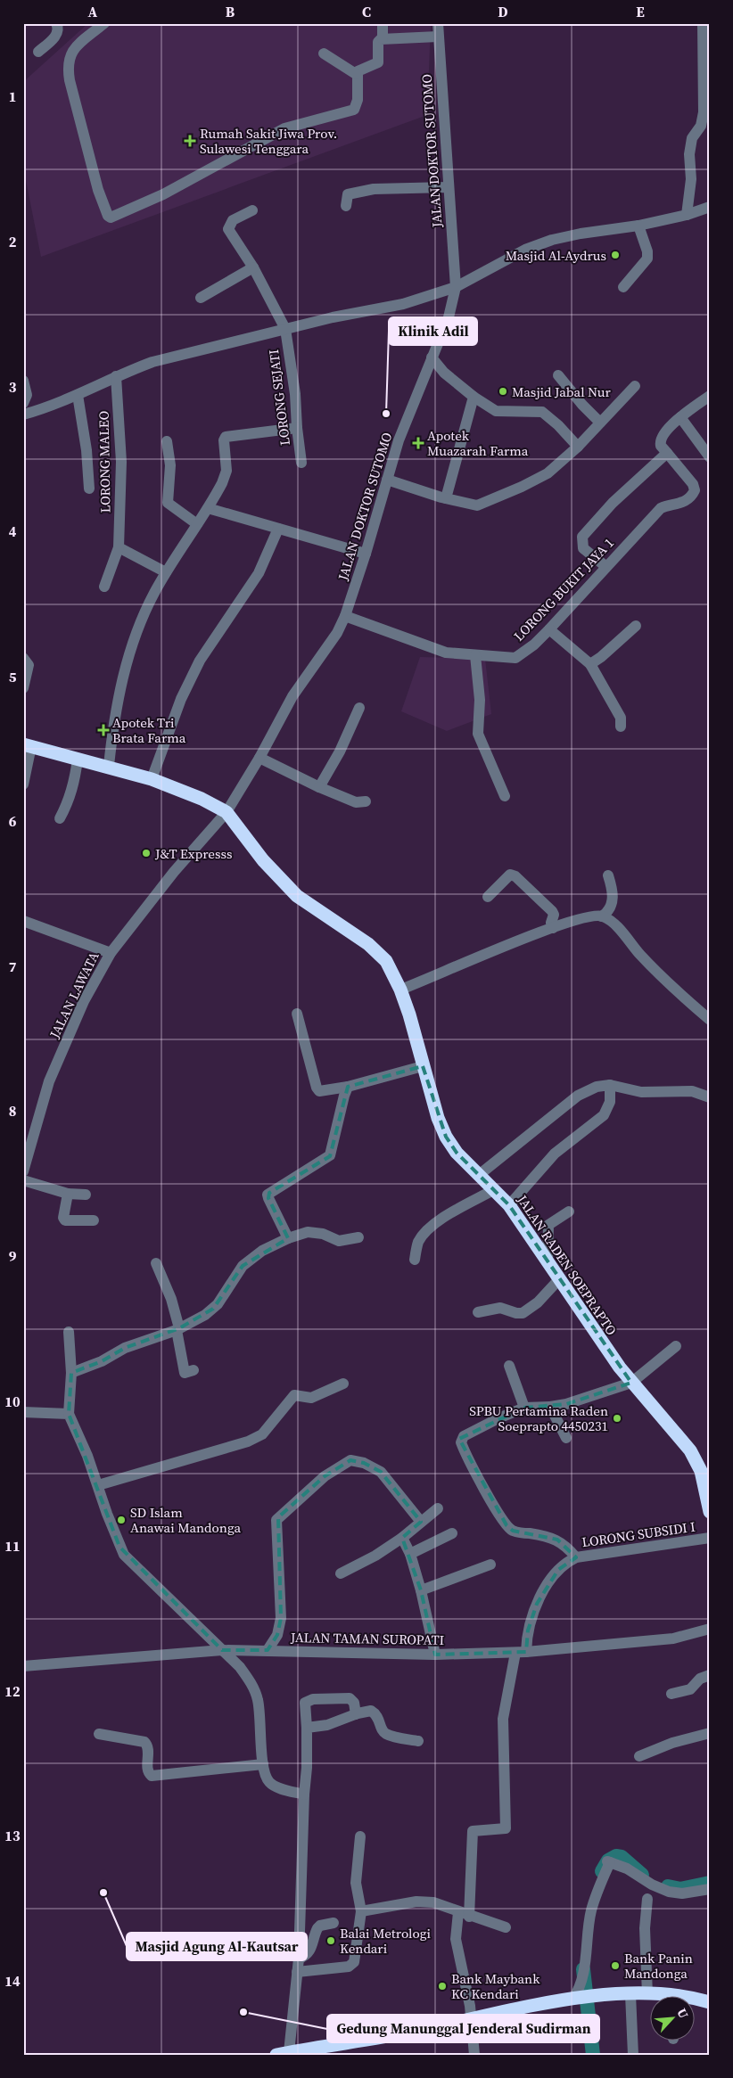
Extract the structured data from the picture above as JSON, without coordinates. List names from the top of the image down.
{
  "streets": {
    "highway": ["JALAN RADEN SOEPRAPTO"],
    "street": [
      "JALAN DOKTOR SUTOMO",
      "LORONG SEJATI",
      "LORONG MALEO",
      "LORONG BUKIT JAYA 1",
      "JALAN LAWATA",
      "LORONG SUBSIDI I",
      "JALAN TAMAN SUROPATI"
    ]
  },
  "crossings": [
    ["JALAN DOKTOR SUTOMO", "LORONG BUKIT JAYA 1"],
    ["JALAN DOKTOR SUTOMO", "JALAN LAWATA"],
    ["JALAN DOKTOR SUTOMO", "JALAN RADEN SOEPRAPTO"],
    ["JALAN LAWATA", "JALAN RADEN SOEPRAPTO"],
    ["LORONG SUBSIDI I", "JALAN TAMAN SUROPATI"]
  ],
  "places": {
    "health": ["Rumah Sakit Jiwa Prov. Sulawesi Tenggara", "Apotek Muazarah Farma", "Apotek Tri Brata Farma"],
    "other": [
      "Masjid Al-Aydrus",
      "Masjid Jabal Nur",
      "Klinik Adil",
      "J&T Expresss",
      "SPBU Pertamina Raden Soeprapto 4450231",
      "SD Islam Anawai Mandonga",
      "Masjid Agung Al-Kautsar",
      "Balai Metrologi Kendari",
      "Bank Panin Mandonga",
      "Bank Maybank KC Kendari",
      "Gedung Manunggal Jenderal Sudirman"
    ]
  },
  "north": "top right",
  "grid": {
    "columns": [
      "A",
      "B",
      "C",
      "D",
      "E"
    ],
    "rows": [
      "1",
      "2",
      "3",
      "4",
      "5",
      "6",
      "7",
      "8",
      "9",
      "10",
      "11",
      "12",
      "13",
      "14"
    ]
  }
}
